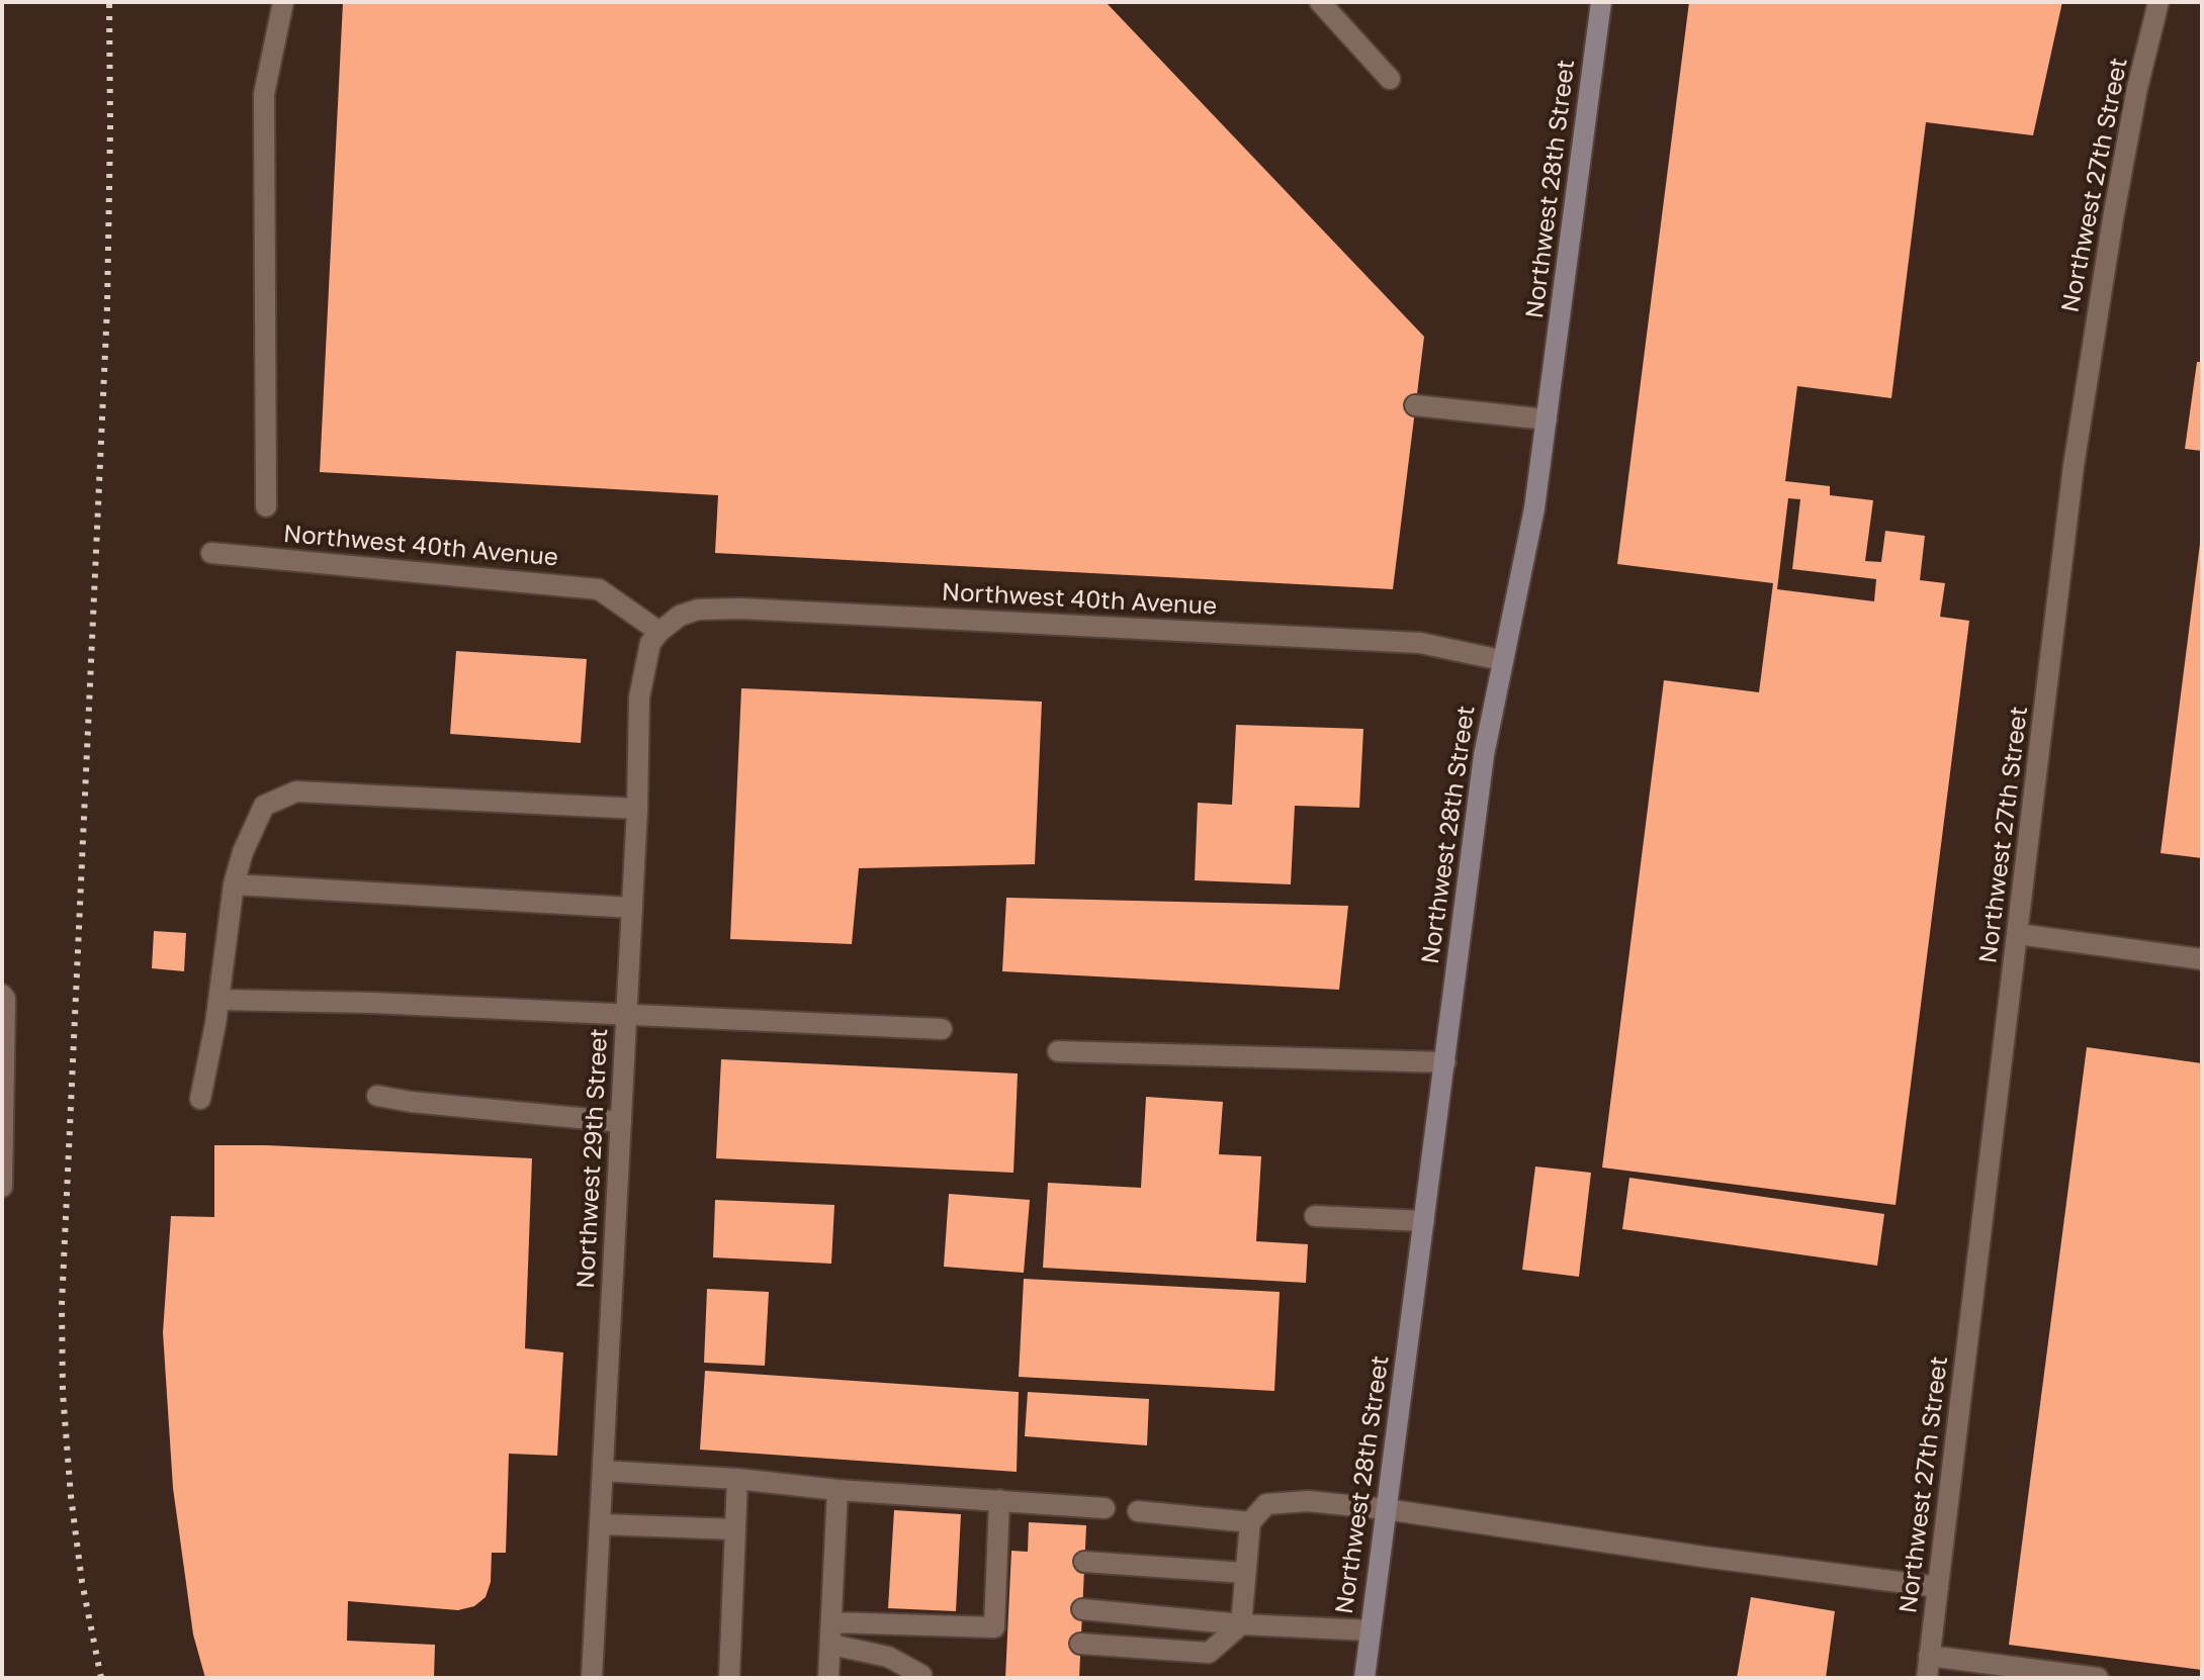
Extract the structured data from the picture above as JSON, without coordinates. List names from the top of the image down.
{
  "streets": {
    "street": [
      "Northwest 27th Street",
      "Northwest 28th Street",
      "Northwest 40th Avenue",
      "Northwest 29th Street"
    ]
  },
  "crossings": [
    ["Northwest 28th Street", "Northwest 40th Avenue"],
    ["Northwest 40th Avenue", "Northwest 29th Street"]
  ]
}
